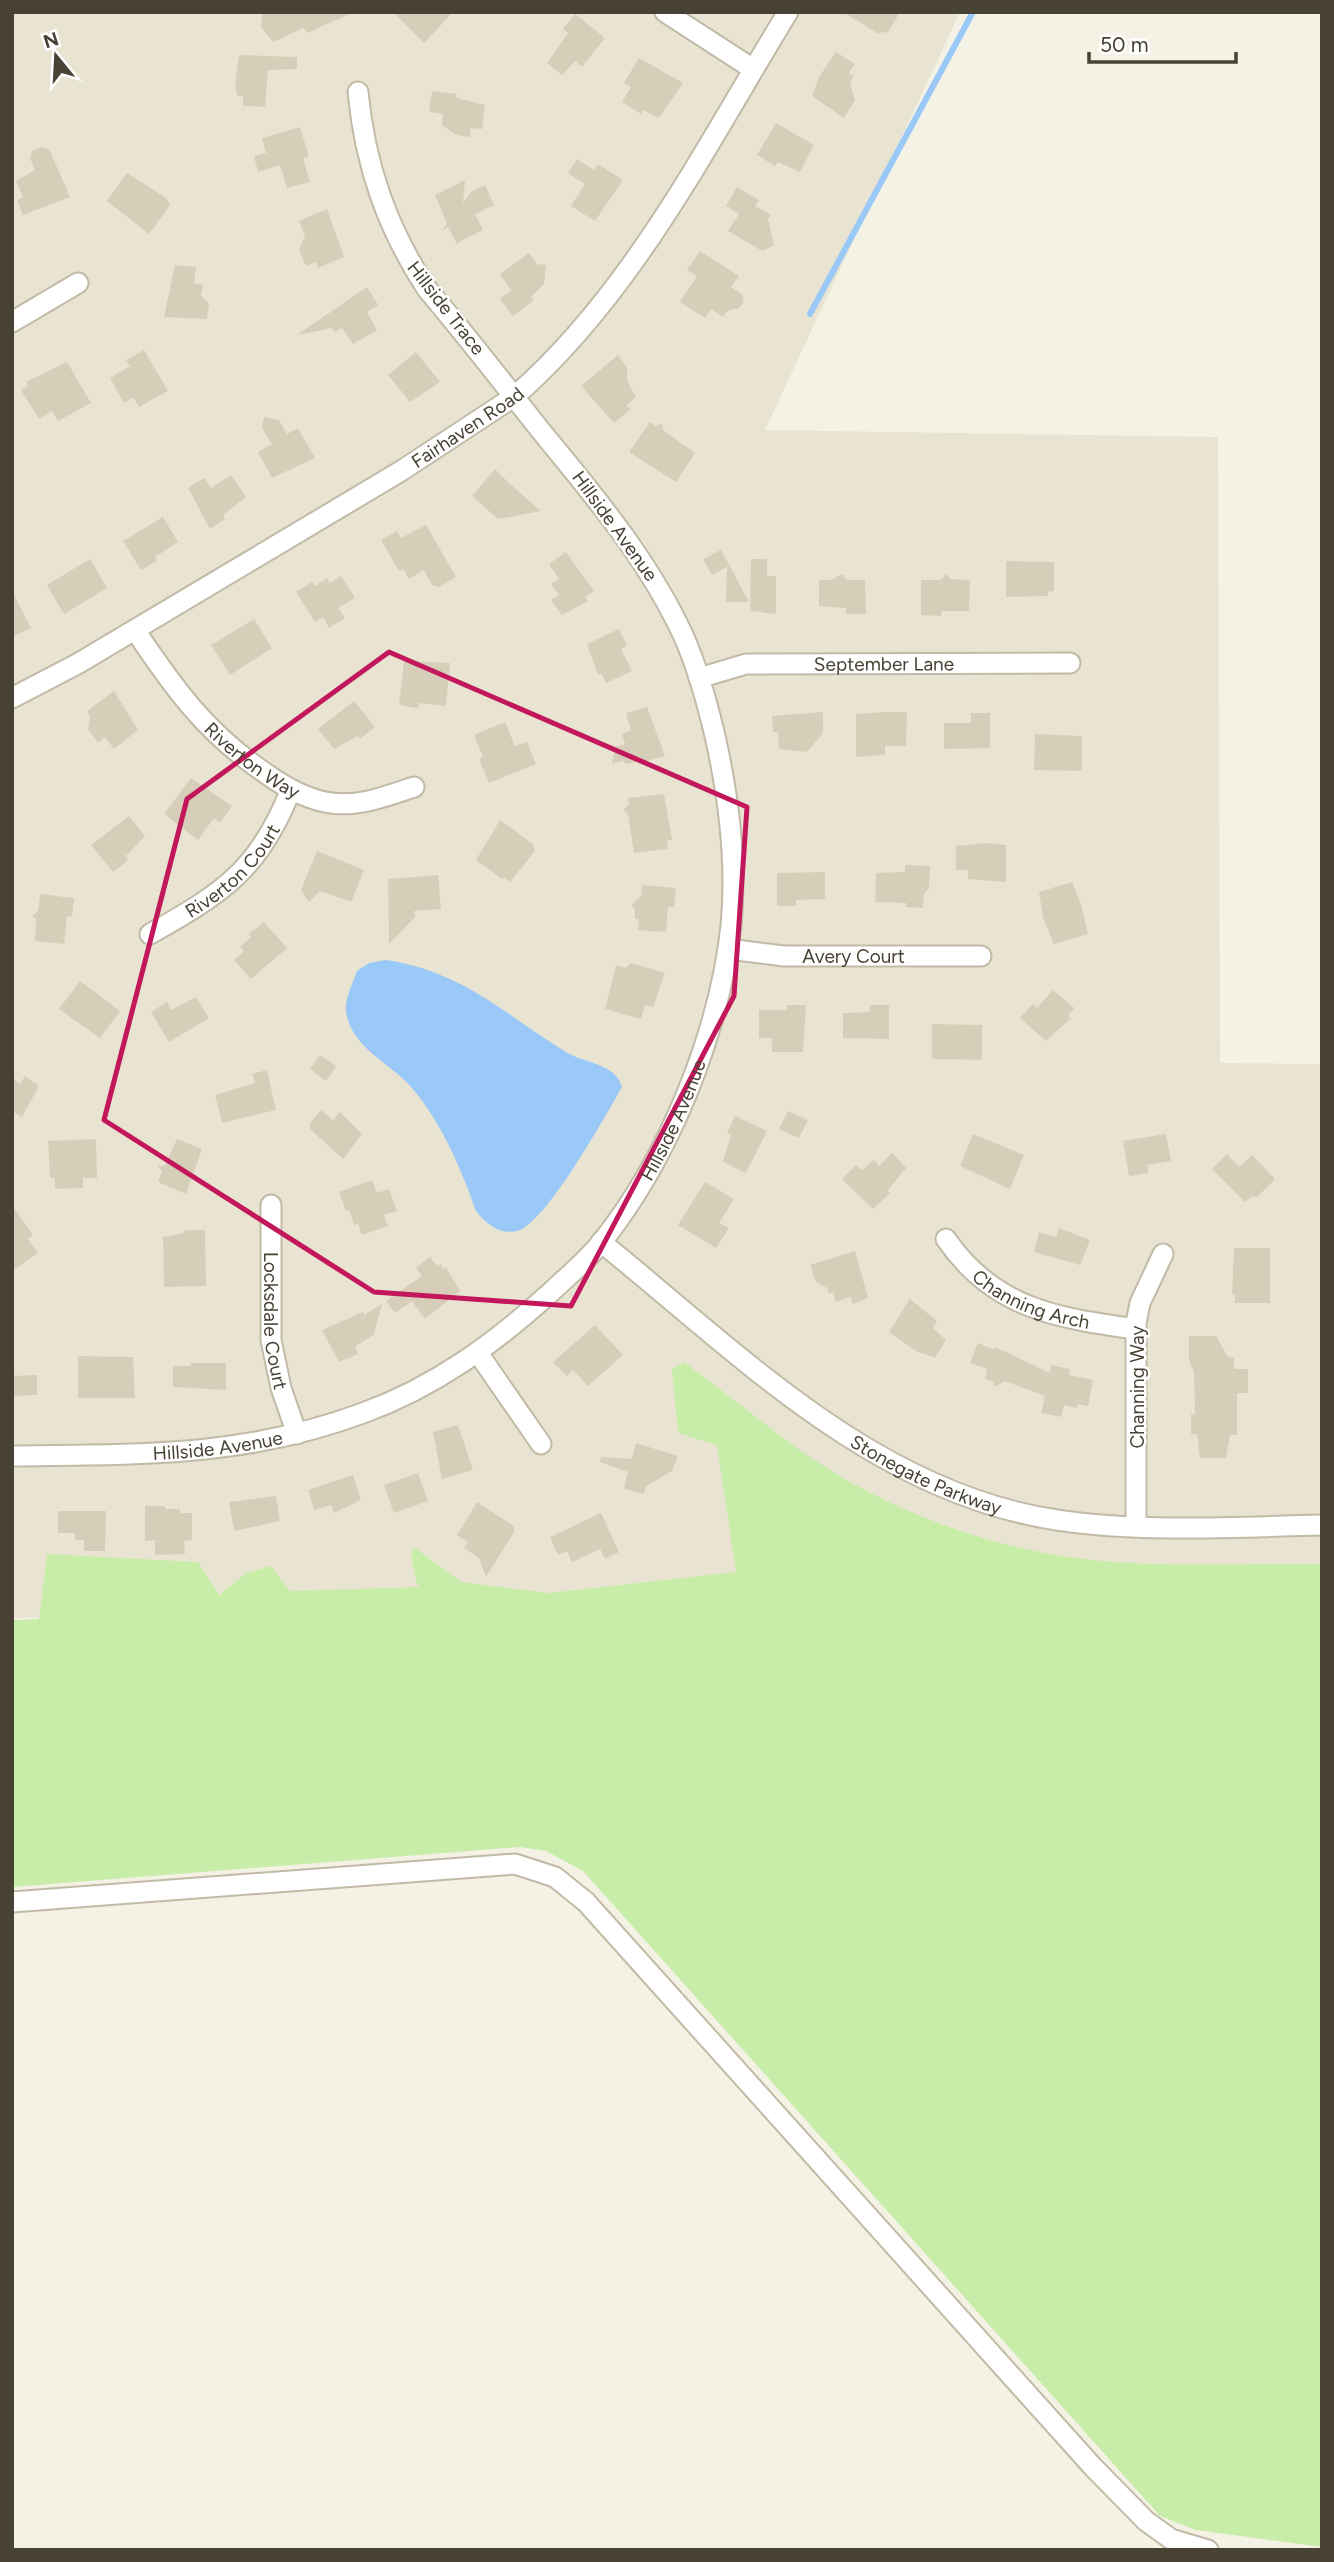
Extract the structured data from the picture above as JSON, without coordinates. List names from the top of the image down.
{
  "streets": {
    "street": [
      "Hillside Trace",
      "Fairhaven Road",
      "Hillside Avenue",
      "September Lane",
      "Riverton Way",
      "Riverton Court",
      "Avery Court",
      "Channing Arch",
      "Locksdale Court",
      "Channing Way",
      "Stonegate Parkway"
    ]
  },
  "crossings": [
    ["Hillside Trace", "Fairhaven Road"],
    ["Hillside Trace", "Hillside Avenue"],
    ["Fairhaven Road", "Hillside Avenue"],
    ["Fairhaven Road", "Riverton Way"],
    ["Hillside Avenue", "September Lane"],
    ["Hillside Avenue", "Avery Court"],
    ["Hillside Avenue", "Locksdale Court"],
    ["Hillside Avenue", "Stonegate Parkway"],
    ["Riverton Way", "Riverton Court"],
    ["Channing Arch", "Channing Way"],
    ["Channing Way", "Stonegate Parkway"]
  ],
  "scale_bar": "50 m",
  "north": "top"
}
